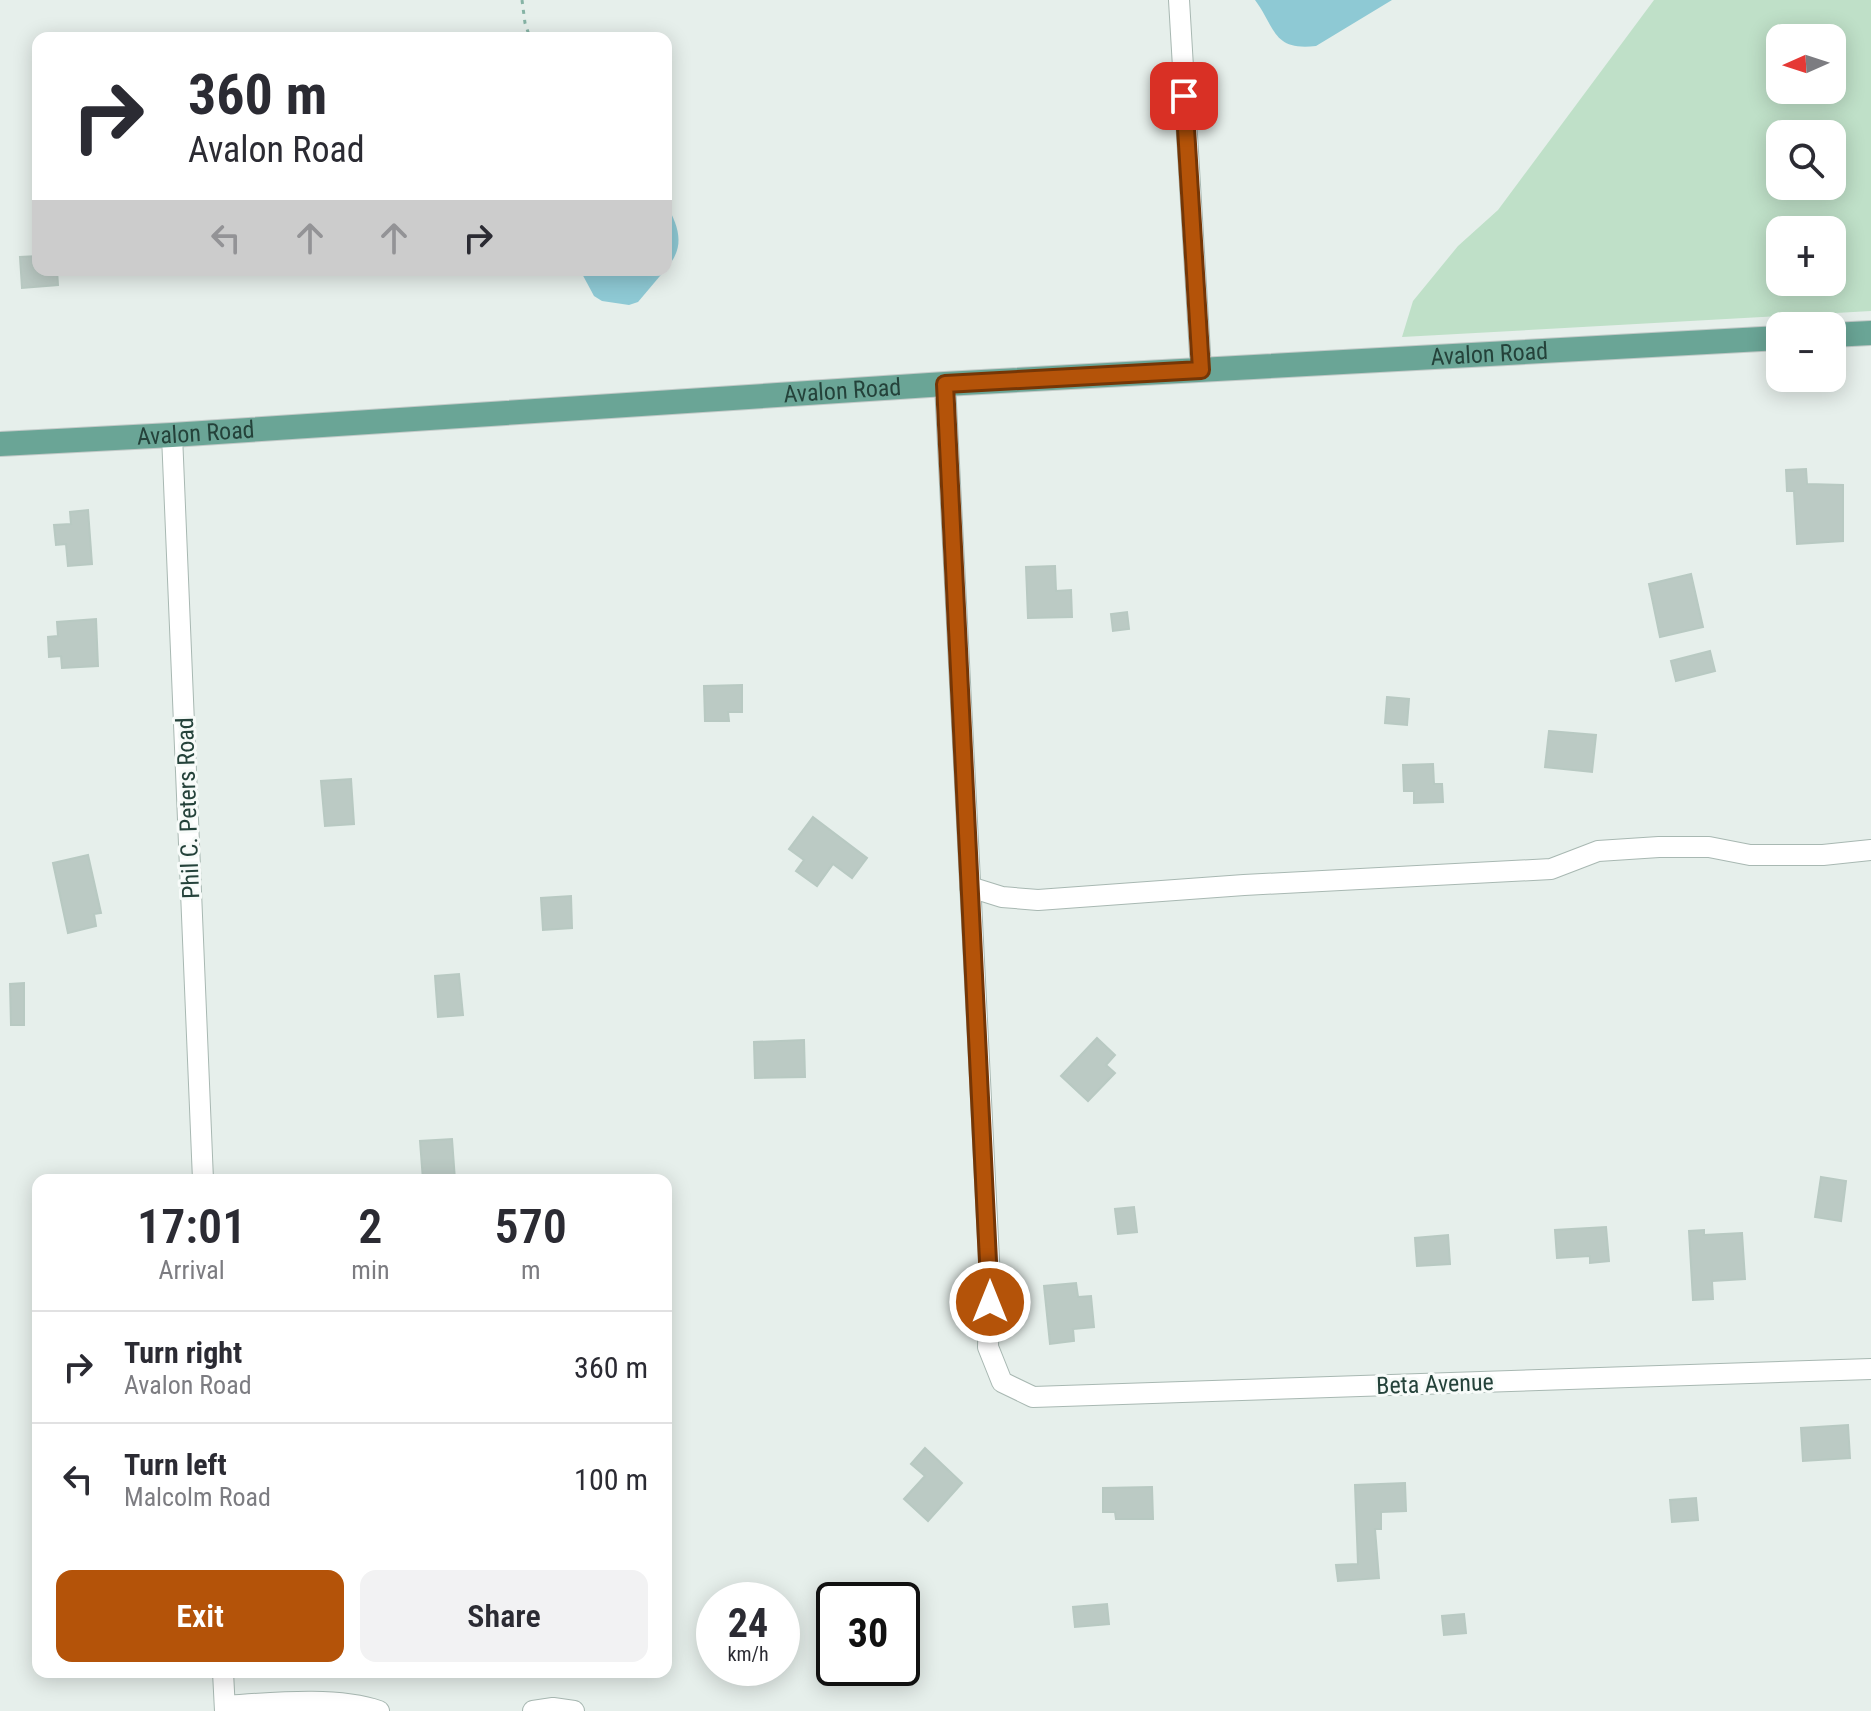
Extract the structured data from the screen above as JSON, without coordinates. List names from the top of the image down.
{
  "streets": {
    "main road": ["Avalon Road"],
    "street": ["Phil C. Peters Road", "Beta Avenue"]
  },
  "crossings": [
    ["Avalon Road", "Phil C. Peters Road"]
  ],
  "north": "left",
  "page": {
    "map_buttons": ["+", "−"],
    "turn": ["360 m", "Avalon Road"],
    "eta": [
      "17:01",
      "Arrival",
      "2",
      "min",
      "570",
      "m"
    ],
    "list": [
      {
        "name": "Turn right",
        "note": "Avalon Road",
        "value": "360 m"
      },
      {
        "name": "Turn left",
        "note": "Malcolm Road",
        "value": "100 m"
      }
    ],
    "buttons": ["Exit", "Share"],
    "speed": "24 km/h",
    "limit": "30"
  }
}
